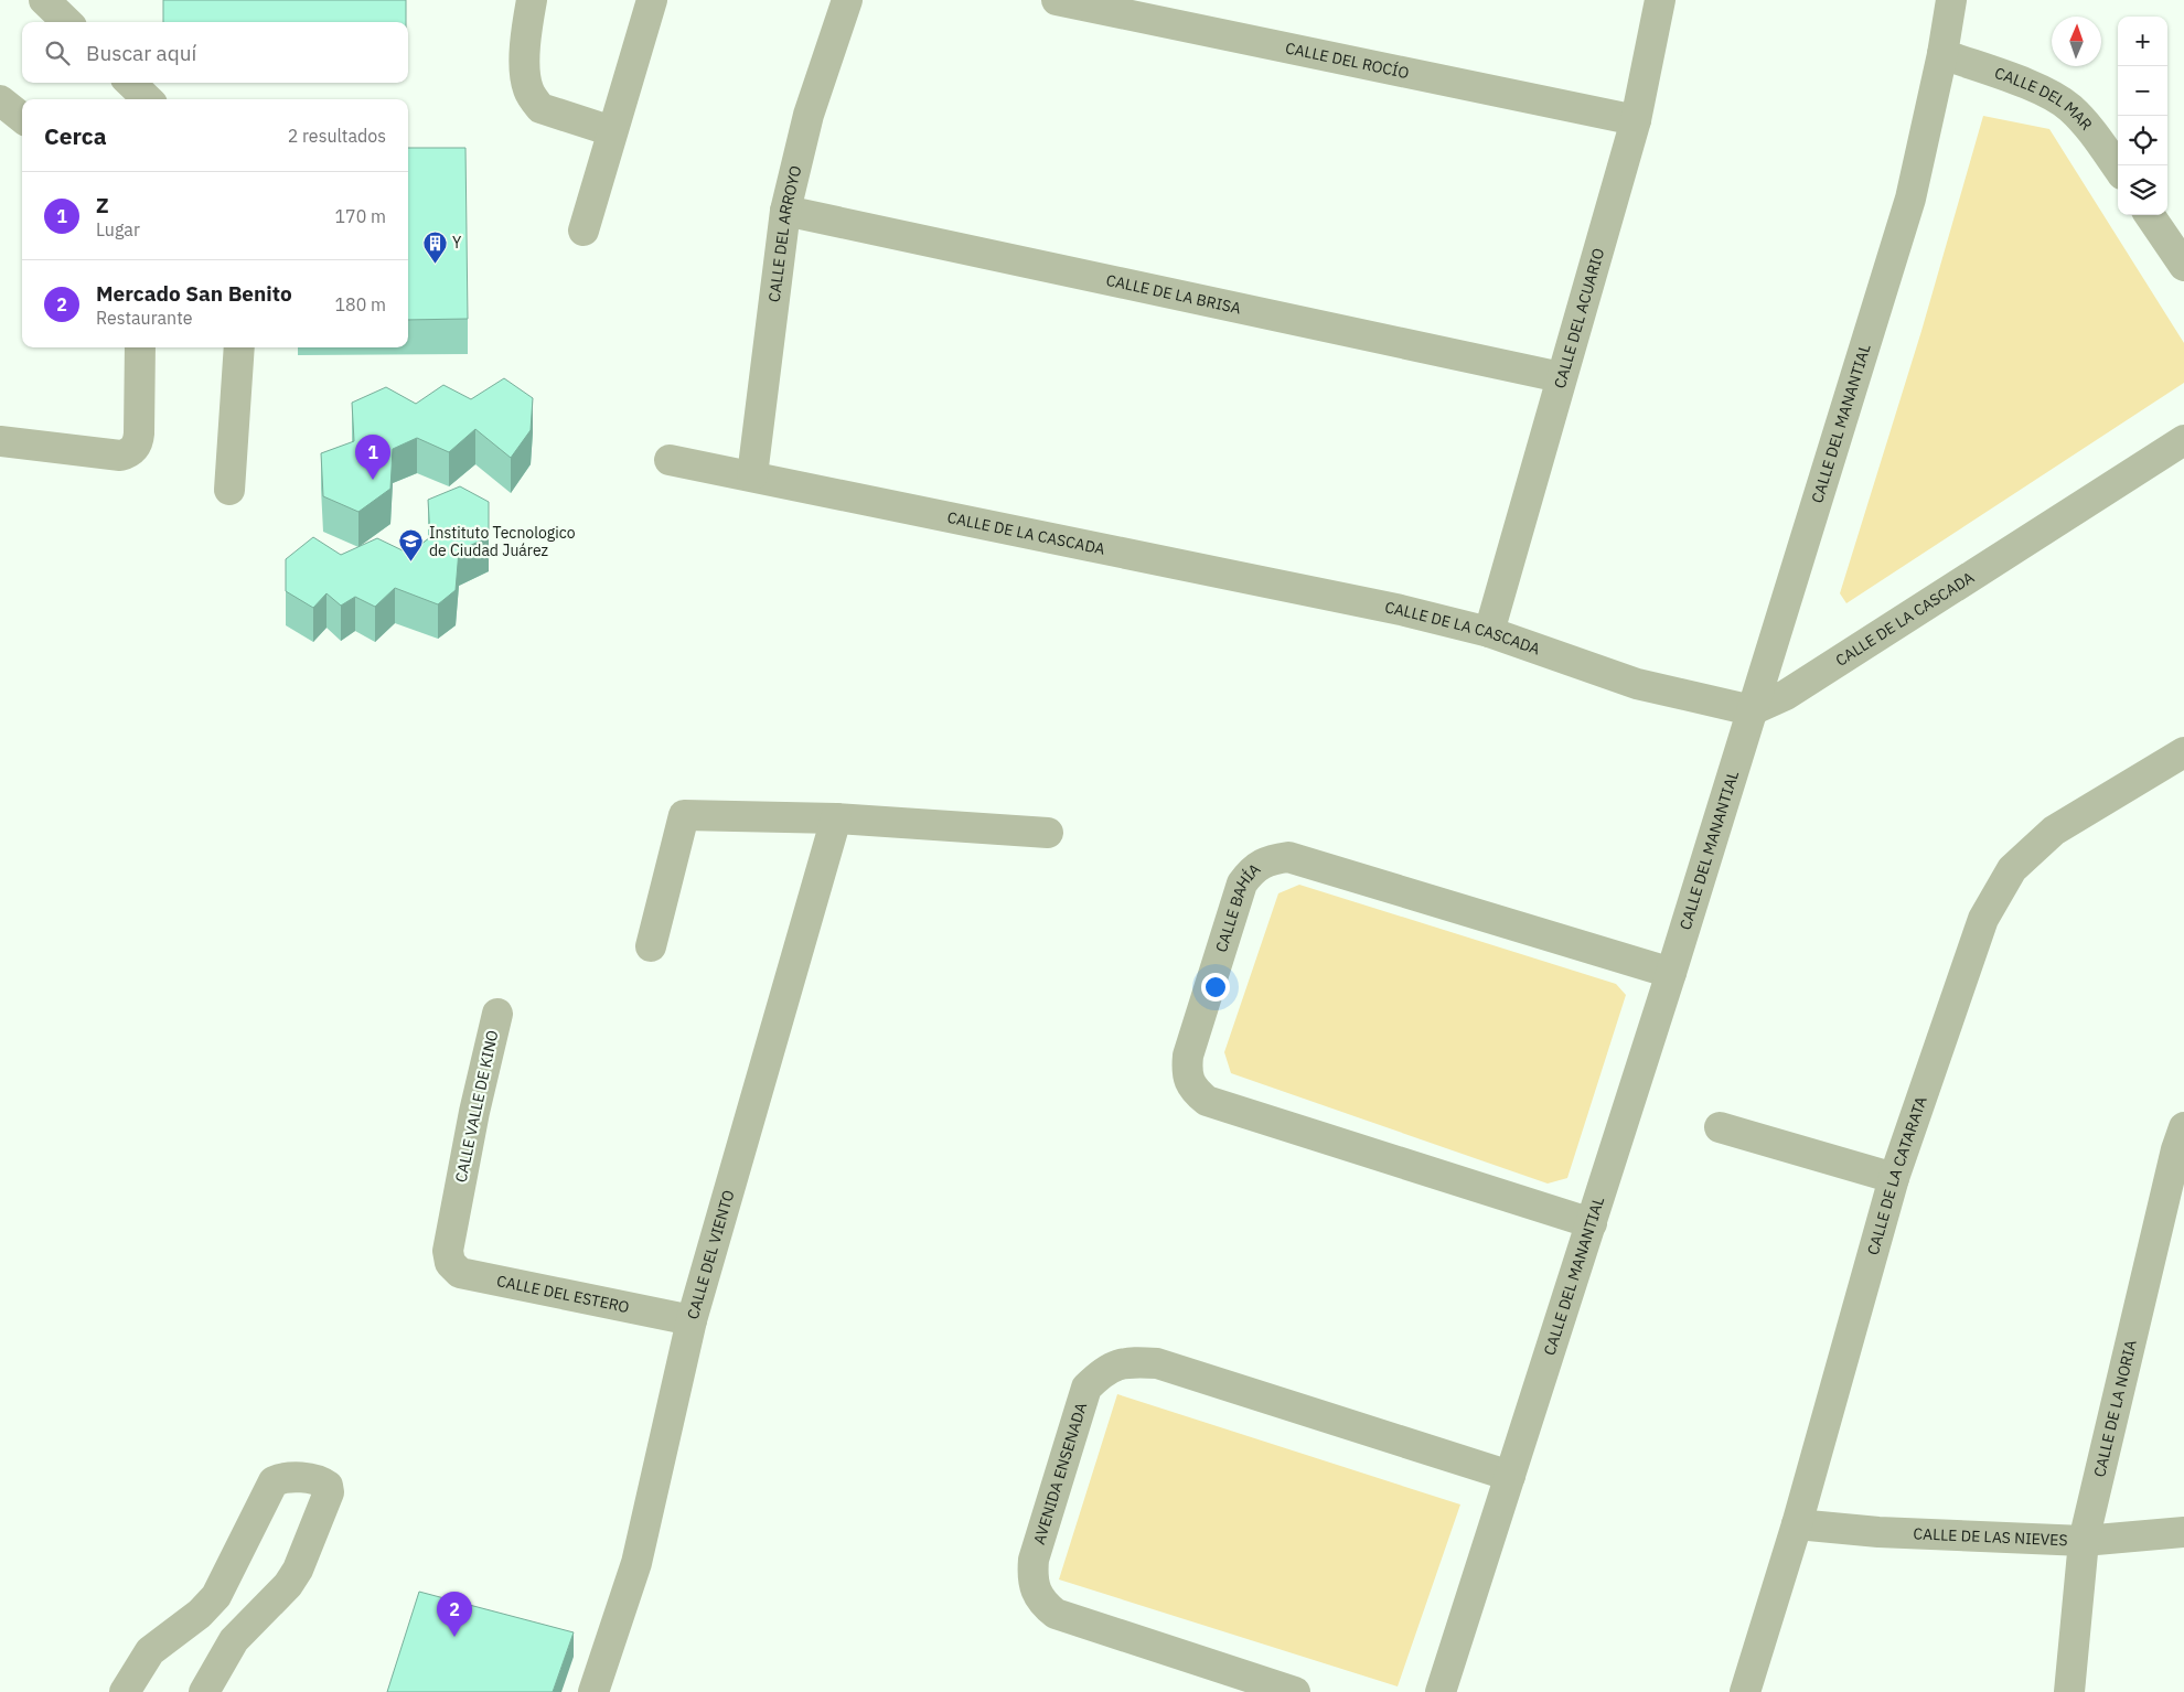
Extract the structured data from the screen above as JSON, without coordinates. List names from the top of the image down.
{
  "streets": {
    "street": [
      "CALLE DEL ROCÍO",
      "CALLE DEL MAR",
      "CALLE DEL ARROYO",
      "CALLE DE LA BRISA",
      "CALLE DEL ACUARIO",
      "CALLE DEL MANANTIAL",
      "CALLE DE LA CASCADA",
      "CALLE BAHÍA",
      "CALLE VALLE DE KINO",
      "CALLE DE LA CATARATA",
      "CALLE DEL VIENTO",
      "CALLE DEL ESTERO",
      "CALLE DE LA NORIA",
      "AVENIDA ENSENADA",
      "CALLE DE LAS NIEVES"
    ]
  },
  "crossings": [
    ["CALLE DEL ROCÍO", "CALLE DEL ACUARIO"],
    ["CALLE DEL MAR", "CALLE DEL MANANTIAL"],
    ["CALLE DEL ARROYO", "CALLE DE LA BRISA"],
    ["CALLE DEL ARROYO", "CALLE DE LA CASCADA"],
    ["CALLE DE LA BRISA", "CALLE DEL ACUARIO"],
    ["CALLE DEL ACUARIO", "CALLE DE LA CASCADA"],
    ["CALLE DEL MANANTIAL", "CALLE DE LA CASCADA"],
    ["CALLE DEL MANANTIAL", "CALLE BAHÍA"],
    ["CALLE DEL MANANTIAL", "AVENIDA ENSENADA"],
    ["CALLE VALLE DE KINO", "CALLE DEL ESTERO"],
    ["CALLE DE LA CATARATA", "CALLE DE LAS NIEVES"],
    ["CALLE DEL VIENTO", "CALLE DEL ESTERO"],
    ["CALLE DE LA NORIA", "CALLE DE LAS NIEVES"]
  ],
  "places": {
    "building": ["Y"],
    "school or university": ["Instituto Tecnologico de Ciudad Juárez"]
  },
  "north": "top",
  "page": {
    "map_buttons": ["+", "−"],
    "search": "Buscar aquí",
    "heading": ["Cerca", "2 resultados"],
    "list": [
      {
        "mark": "1",
        "name": "Z",
        "note": "Lugar",
        "value": "170 m"
      },
      {
        "mark": "2",
        "name": "Mercado San Benito",
        "note": "Restaurante",
        "value": "180 m"
      }
    ],
    "pins": ["1", "2"]
  }
}
